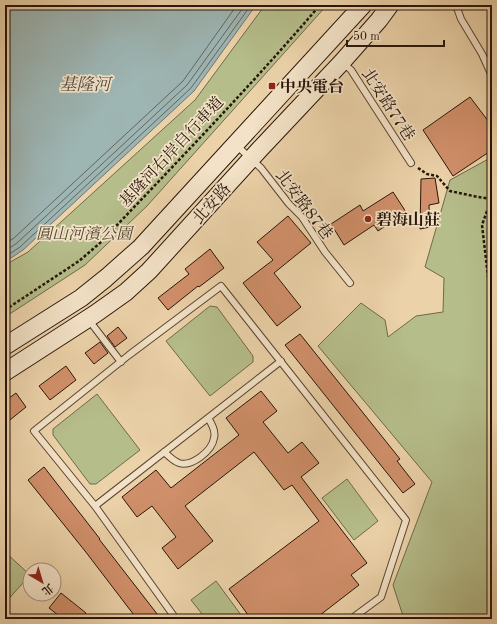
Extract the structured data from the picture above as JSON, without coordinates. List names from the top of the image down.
{
  "streets": {
    "main road": ["北安路"],
    "lane": ["北安路77巷", "北安路87巷"],
    "path": ["基隆河右岸自行車道"]
  },
  "crossings": [
    ["北安路77巷", "北安路"],
    ["北安路", "北安路87巷"]
  ],
  "water": ["基隆河"],
  "parks": ["圓山河濱公園"],
  "places": {
    "transit": ["中央電台"],
    "other": ["碧海山莊"]
  },
  "scale_bar": "50 m",
  "north": "bottom right"
}
